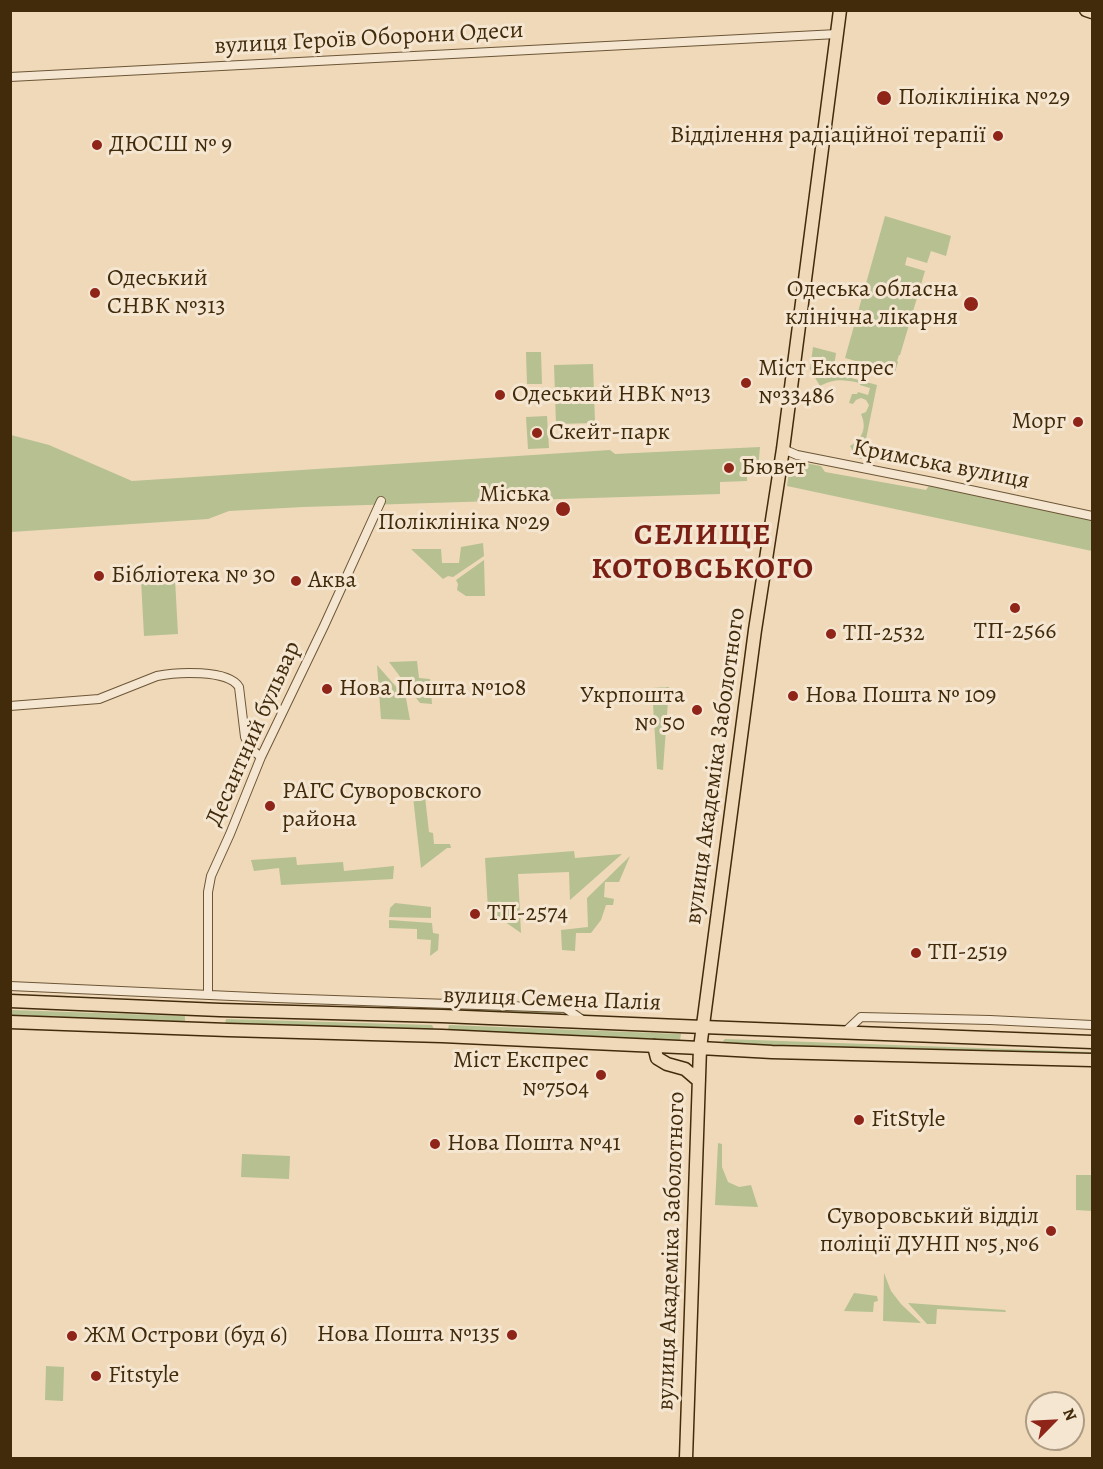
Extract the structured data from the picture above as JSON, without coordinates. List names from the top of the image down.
{
  "streets": {
    "main road": ["вулиця Академіка Заболотного", "вулиця Семена Палія"],
    "street": ["вулиця Героїв Оборони Одеси", "Кримська вулиця", "Десантний бульвар"]
  },
  "crossings": [
    ["вулиця Героїв Оборони Одеси", "вулиця Академіка Заболотного"],
    ["Кримська вулиця", "вулиця Академіка Заболотного"],
    ["вулиця Академіка Заболотного", "вулиця Семена Палія"]
  ],
  "districts": ["СЕЛИЩЕ КОТОВСЬКОГО"],
  "places": [
    "Поліклініка №29",
    "Відділення радіаційної терапії",
    "ДЮСШ № 9",
    "Одеський СНВК №313",
    "Одеська обласна клінічна лікарня",
    "Міст Експрес №33486",
    "Одеський НВК №13",
    "Морг",
    "Скейт-парк",
    "Бювет",
    "Міська Поліклініка №29",
    "Бібліотека № 30",
    "Аква",
    "ТП-2566",
    "ТП-2532",
    "Нова Пошта №108",
    "Нова Пошта № 109",
    "Укрпошта № 50",
    "РАГС Суворовского района",
    "ТП-2574",
    "ТП-2519",
    "Міст Експрес №7504",
    "FitStyle",
    "Нова Пошта №41",
    "Суворовський відділ поліції ДУНП №5,№6",
    "Нова Пошта №135",
    "ЖМ Острови (буд 6)",
    "Fitstyle"
  ],
  "north": "top right"
}
